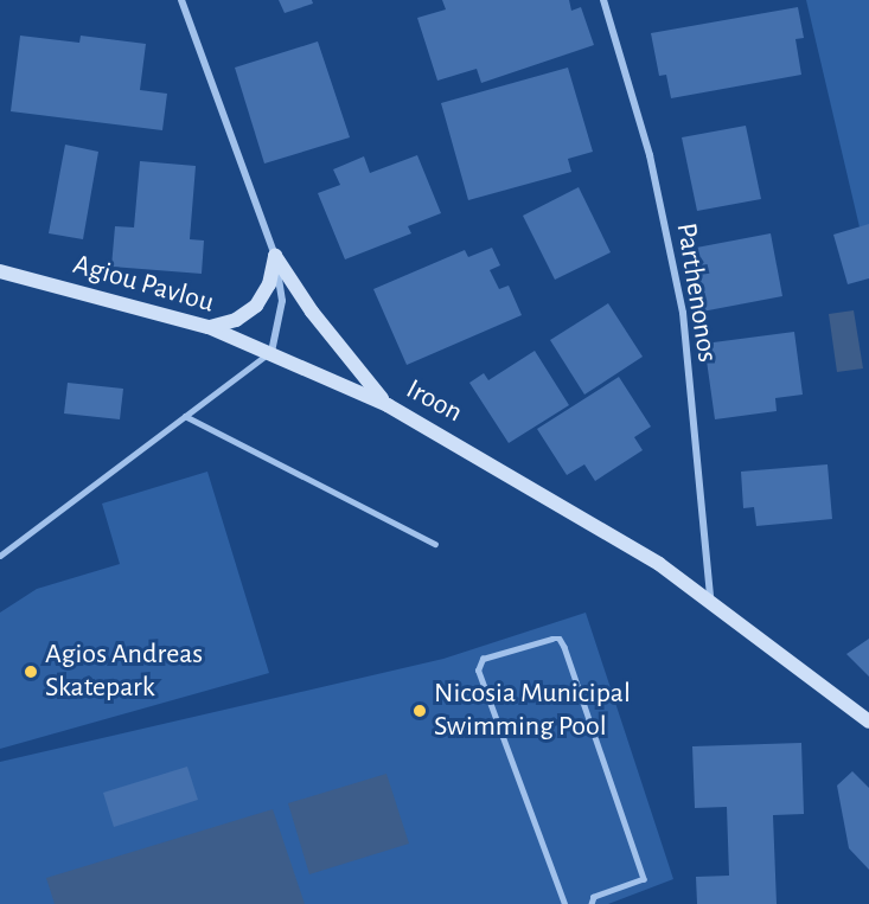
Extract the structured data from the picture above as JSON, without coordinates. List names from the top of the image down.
{
  "streets": {
    "main road": ["Agiou Pavlou", "Iroon"],
    "street": ["Parthenonos"]
  },
  "crossings": [
    ["Agiou Pavlou", "Iroon"],
    ["Parthenonos", "Iroon"]
  ],
  "places": ["Agios Andreas Skatepark", "Nicosia Municipal Swimming Pool"]
}
